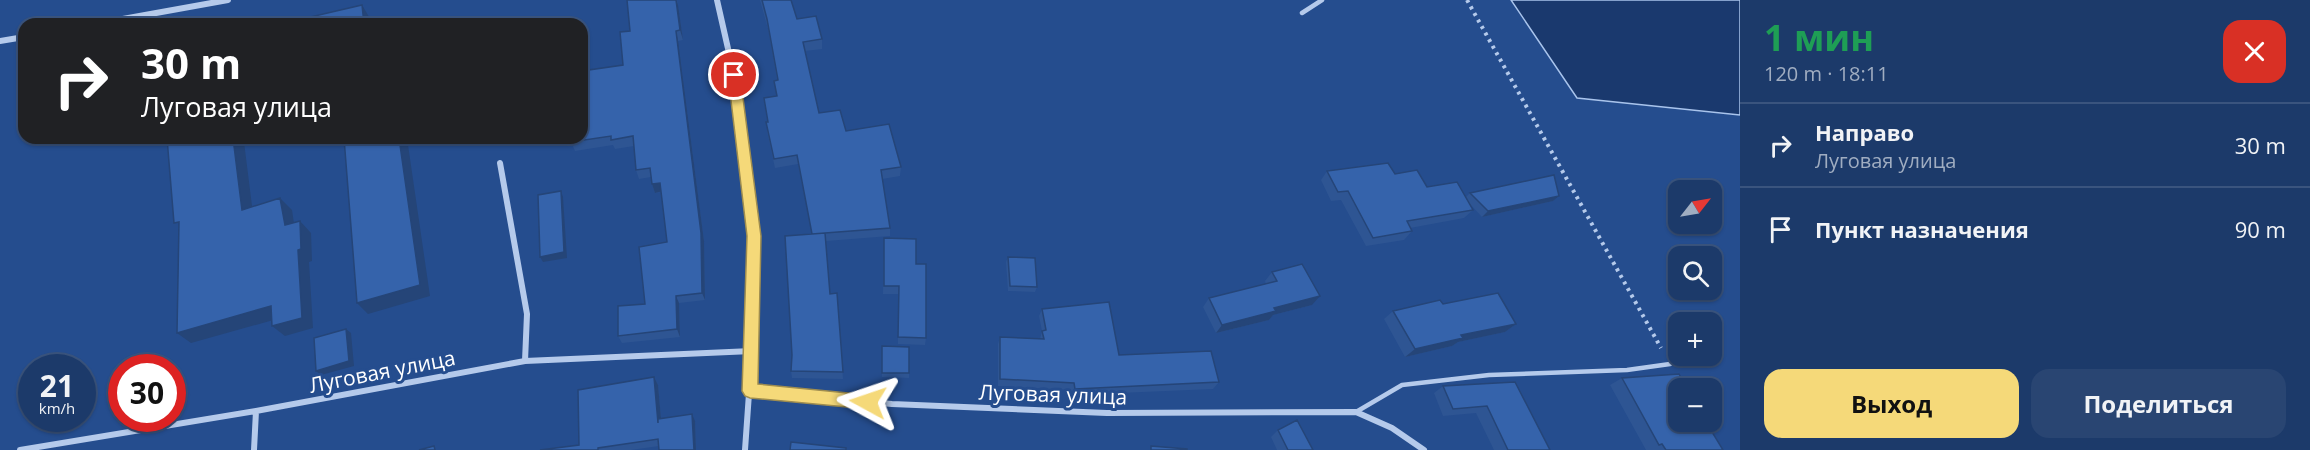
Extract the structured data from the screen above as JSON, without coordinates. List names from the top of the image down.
{
  "streets": {
    "street": ["Луговая улица"]
  },
  "north": "top right",
  "page": {
    "heading": ["1 мин", "120 m · 18:11"],
    "turn": ["30 m", "Луговая улица"],
    "list": [
      {
        "name": "Направо",
        "note": "Луговая улица",
        "value": "30 m"
      },
      {
        "name": "Пункт назначения",
        "value": "90 m"
      }
    ],
    "map_buttons": ["+", "−"],
    "speed": "21 km/h",
    "limit": "30",
    "buttons": ["Выход", "Поделиться"]
  }
}
